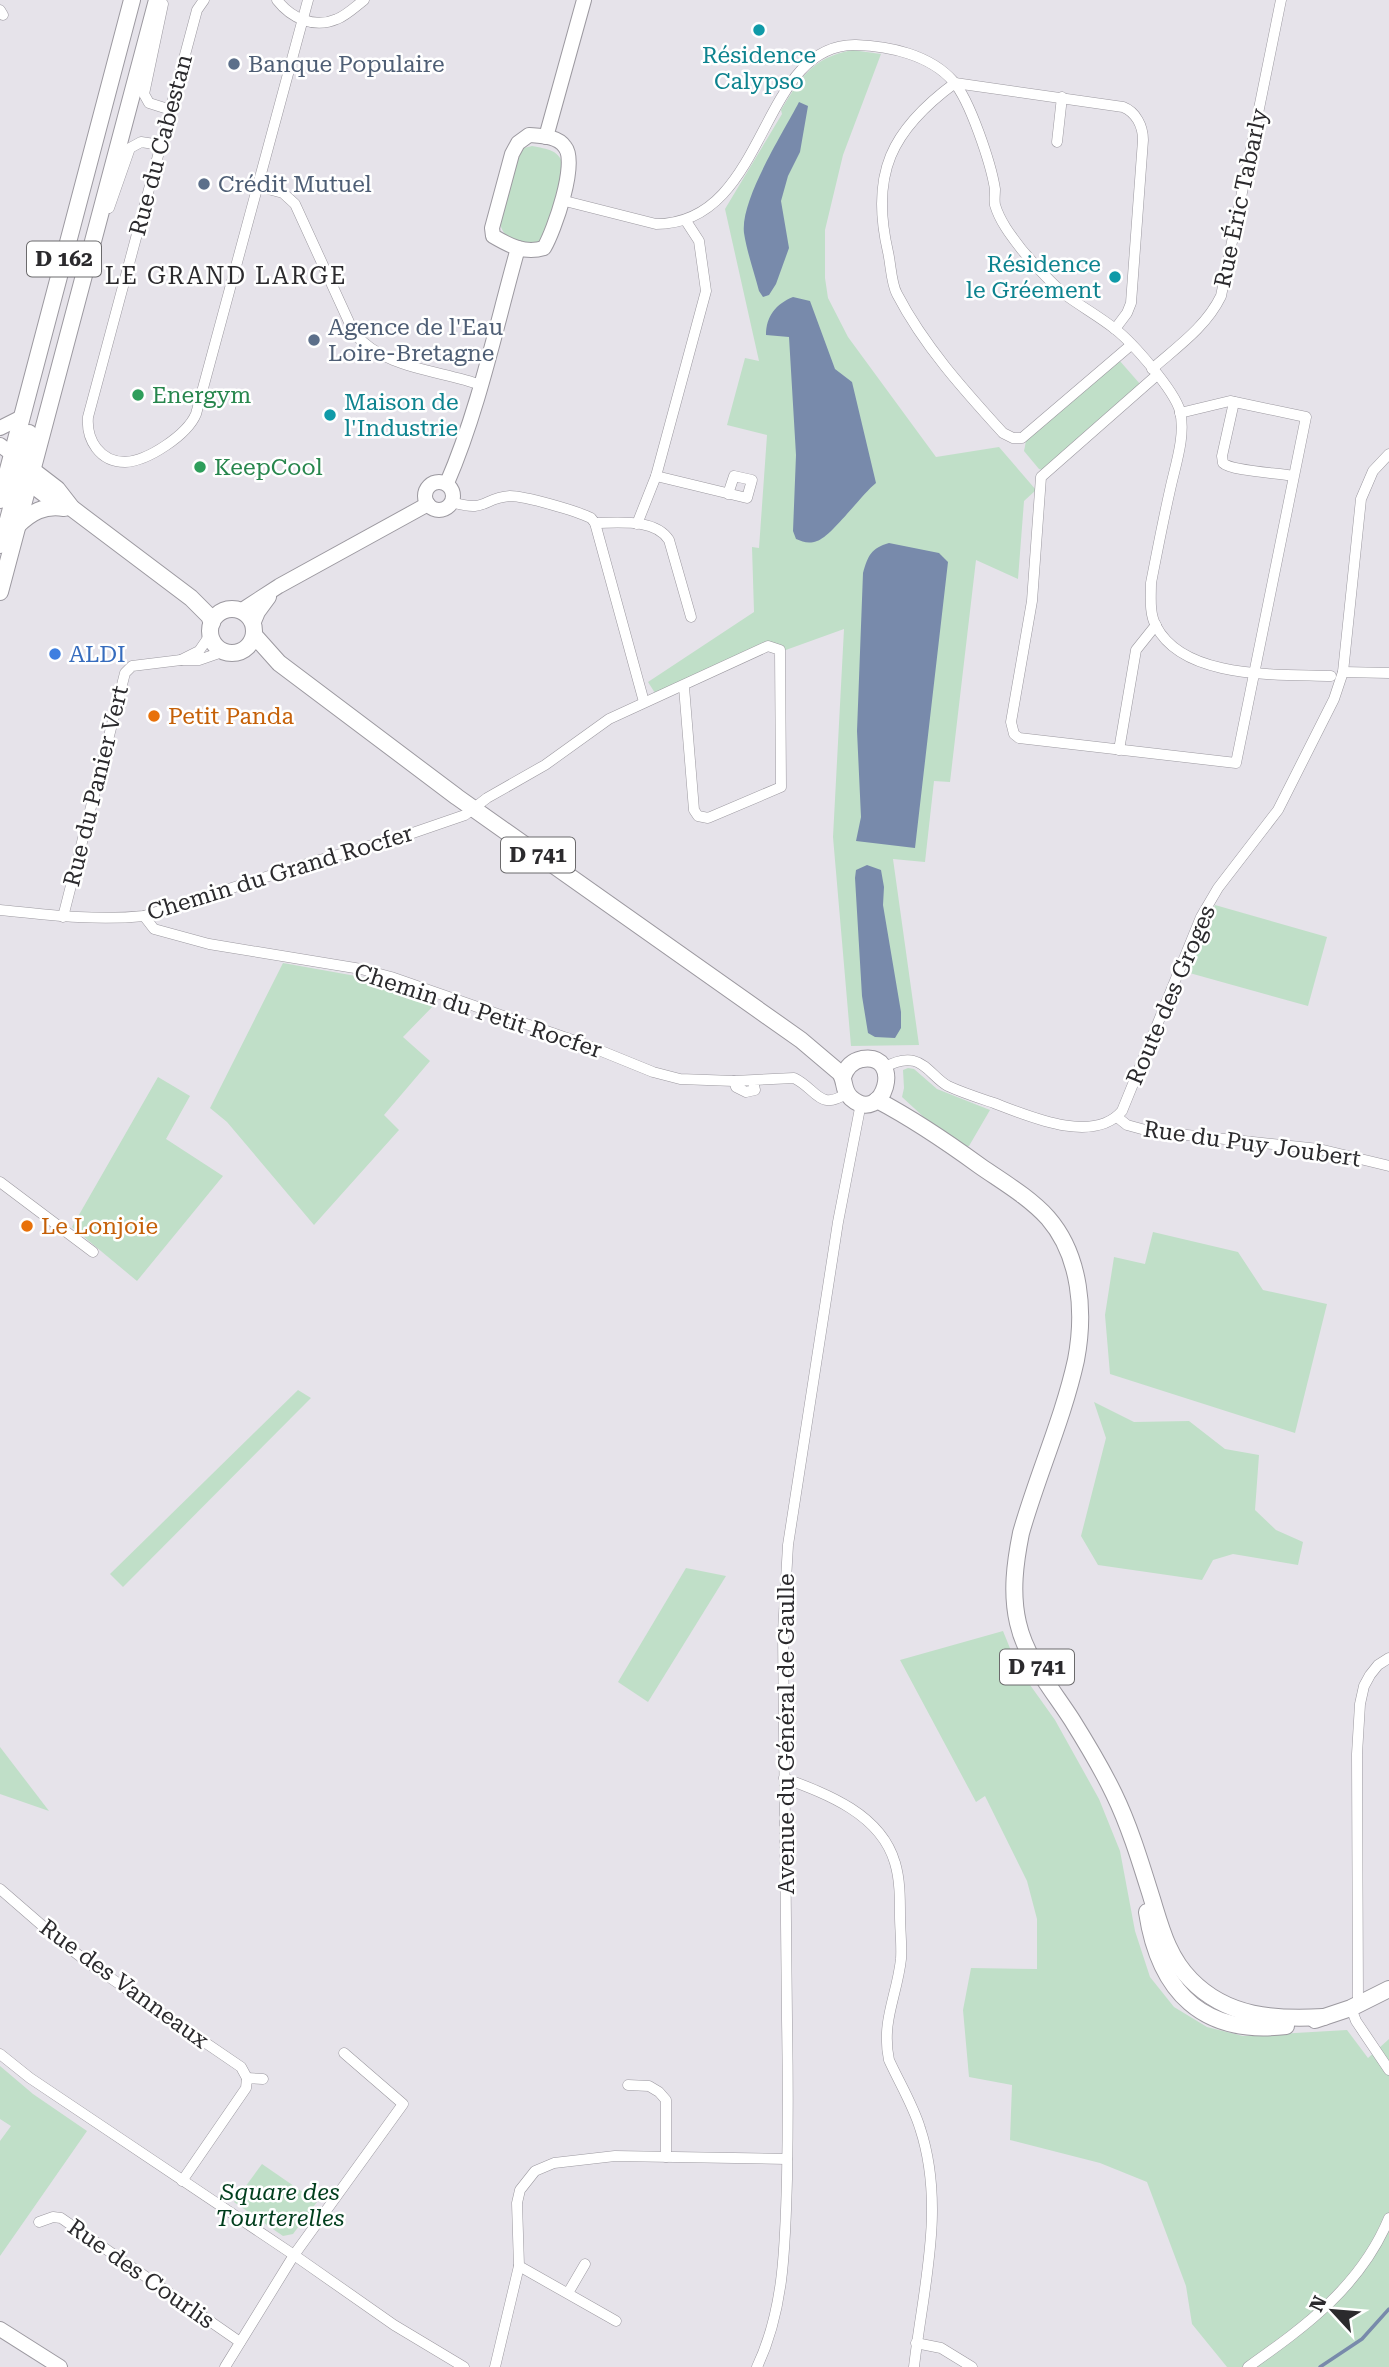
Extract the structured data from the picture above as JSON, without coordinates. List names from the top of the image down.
{
  "streets": {
    "main road": ["D 162", "D 741"],
    "street": [
      "Rue du Cabestan",
      "Rue Éric Tabarly",
      "Rue du Panier Vert",
      "Chemin du Grand Rocfer",
      "Route des Groges",
      "Chemin du Petit Rocfer",
      "Rue du Puy Joubert",
      "Avenue du Général de Gaulle",
      "Rue des Vanneaux",
      "Rue des Courlis"
    ]
  },
  "crossings": [
    ["Rue du Panier Vert", "D 741"],
    ["Rue du Panier Vert", "Chemin du Grand Rocfer"],
    ["D 741", "Chemin du Grand Rocfer"],
    ["D 741", "Chemin du Petit Rocfer"],
    ["D 741", "Avenue du Général de Gaulle"],
    ["Chemin du Grand Rocfer", "Chemin du Petit Rocfer"],
    ["Route des Groges", "Rue du Puy Joubert"],
    ["Chemin du Petit Rocfer", "Avenue du Général de Gaulle"]
  ],
  "districts": ["LE GRAND LARGE"],
  "parks": ["Square des Tourterelles"],
  "places": [
    "Résidence Calypso",
    "Banque Populaire",
    "Crédit Mutuel",
    "Résidence le Gréement",
    "Agence de l'Eau Loire-Bretagne",
    "Energym",
    "Maison de l'Industrie",
    "KeepCool",
    "ALDI",
    "Petit Panda",
    "Le Lonjoie"
  ],
  "north": "top left"
}
